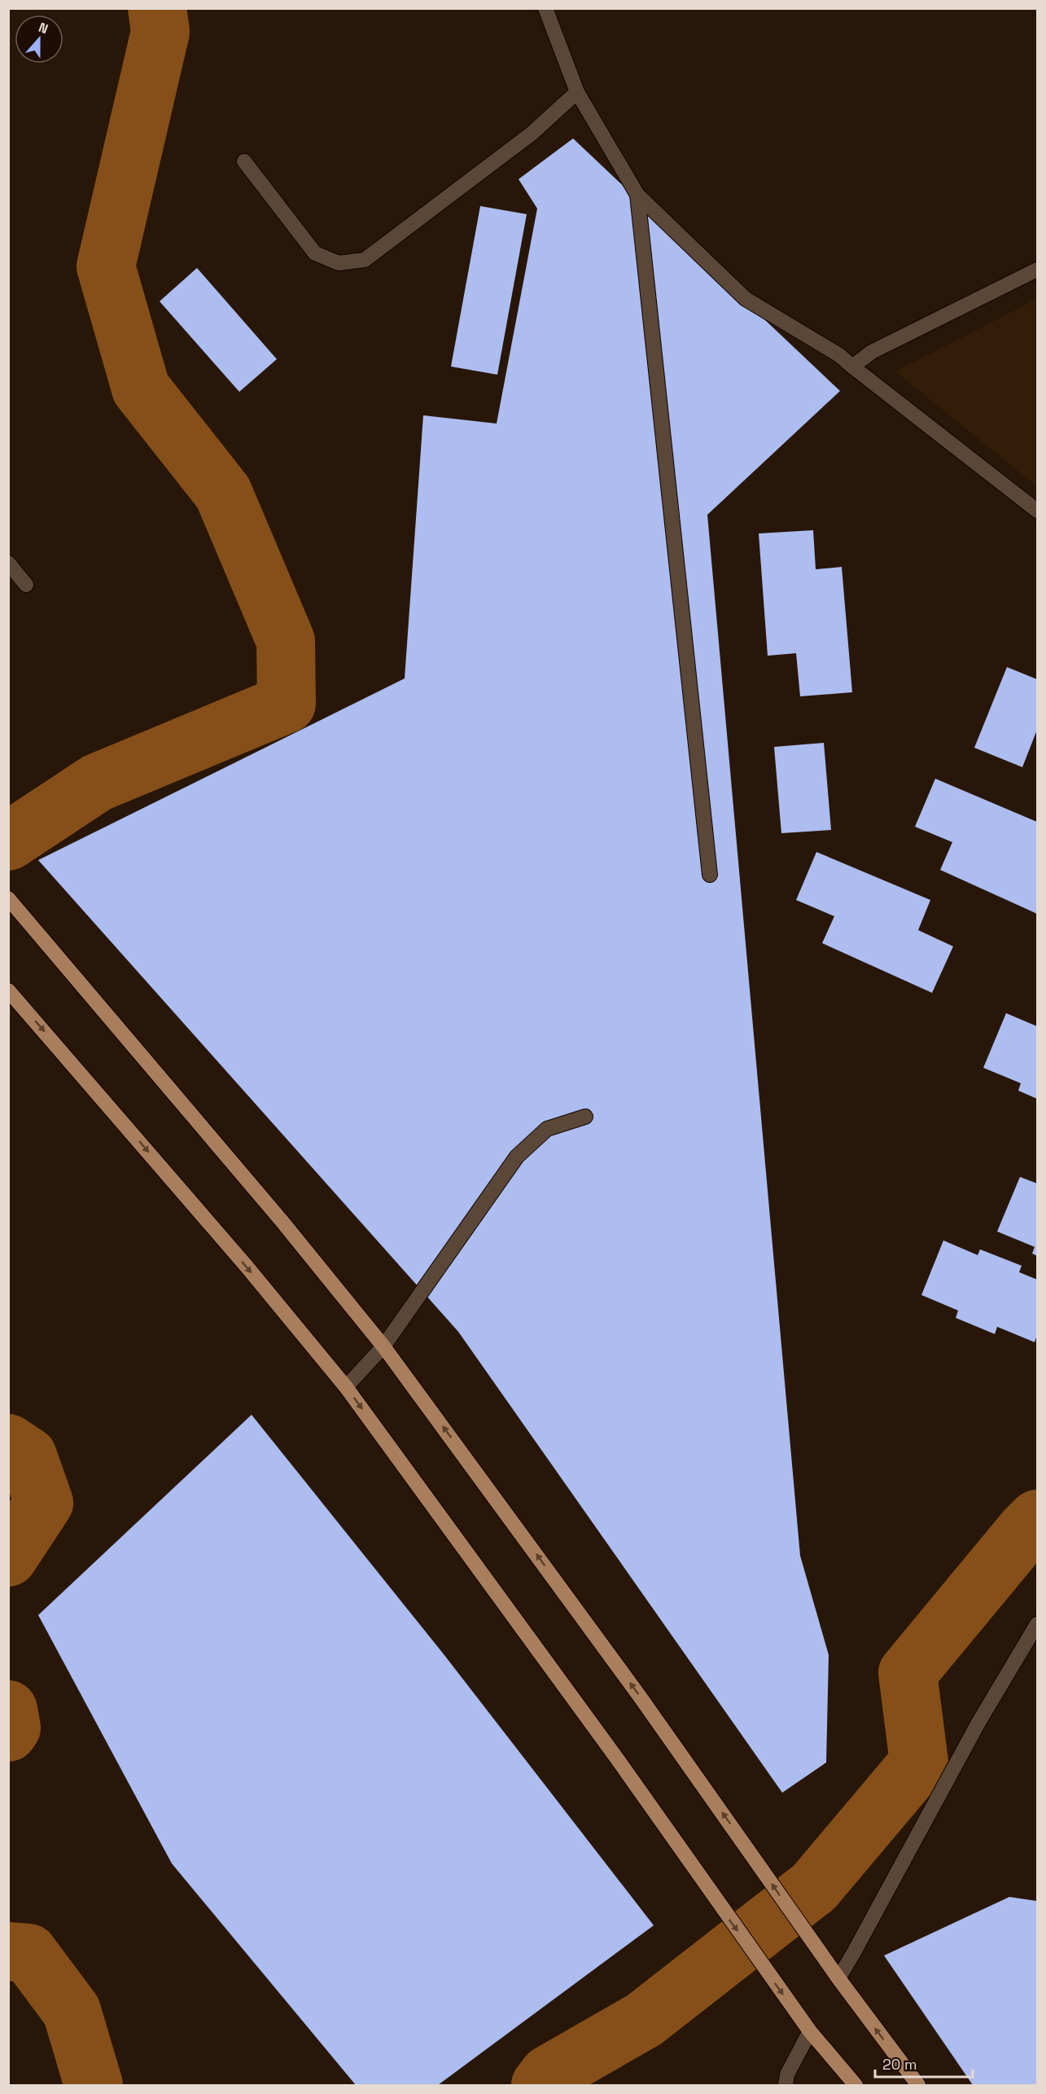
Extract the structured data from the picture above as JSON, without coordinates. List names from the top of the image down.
{
  "scale_bar": "20 m",
  "north": "top"
}
